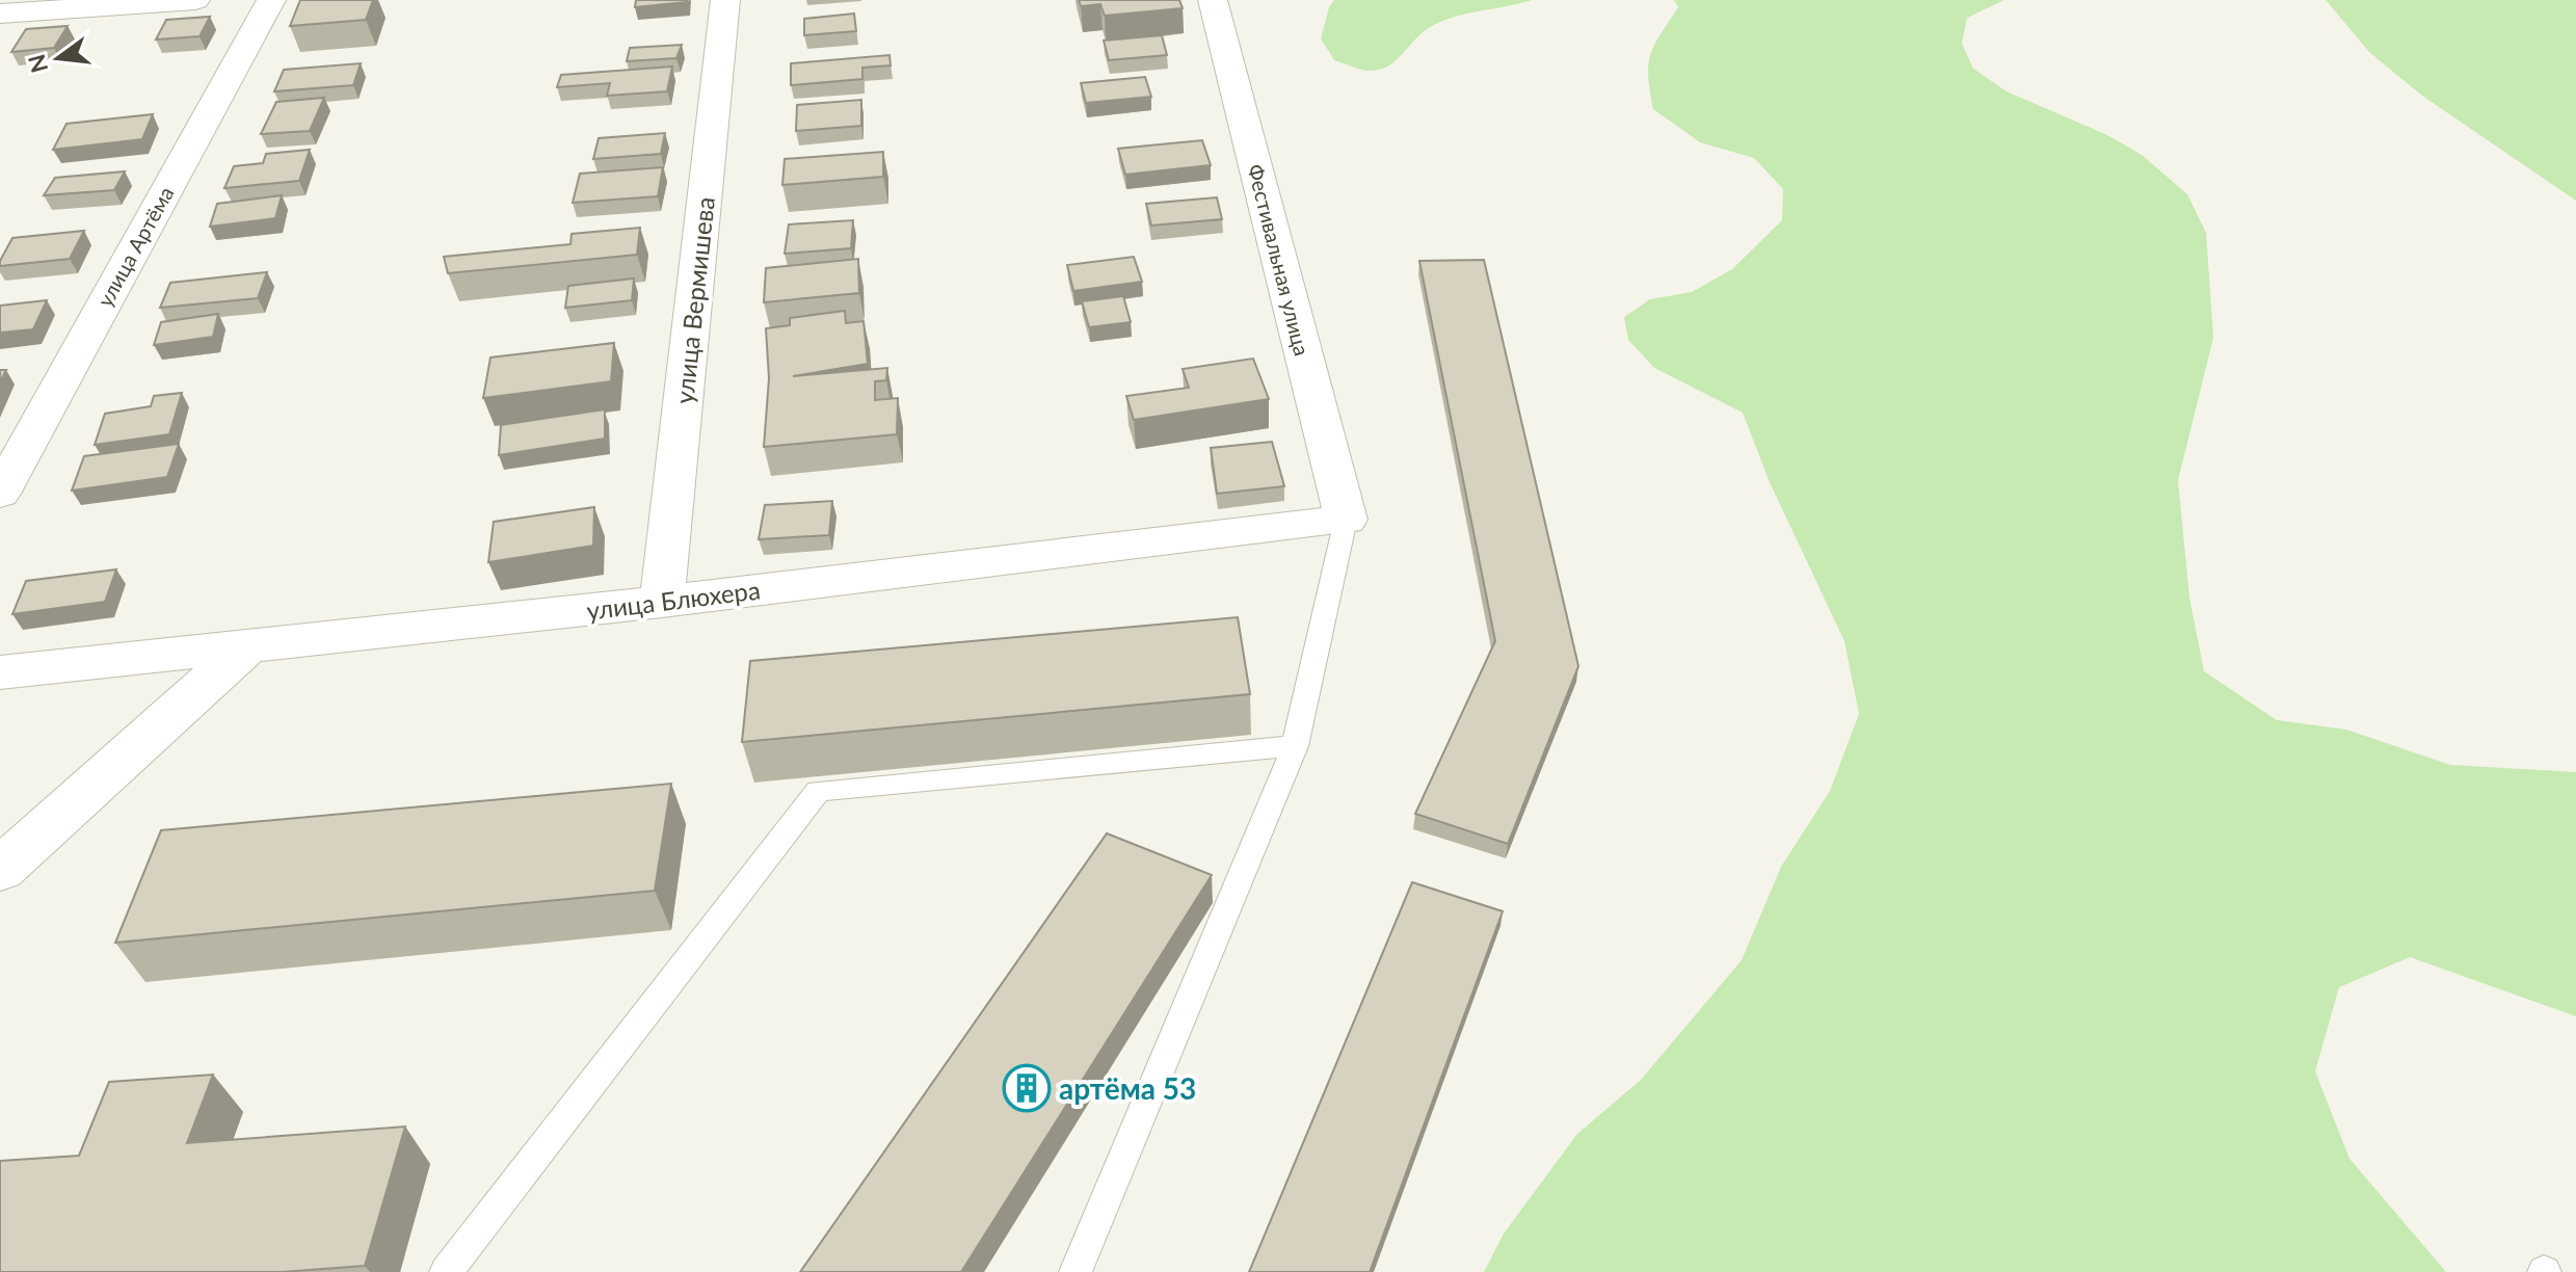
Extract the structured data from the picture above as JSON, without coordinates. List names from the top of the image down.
{
  "streets": {
    "street": [
      "улица Артёма",
      "Фестивальная улица",
      "улица Вермишева",
      "улица Блюхера"
    ]
  },
  "crossings": [
    ["Фестивальная улица", "улица Блюхера"],
    ["улица Вермишева", "улица Блюхера"]
  ],
  "places": {
    "building": ["артёма 53"]
  },
  "north": "left"
}
